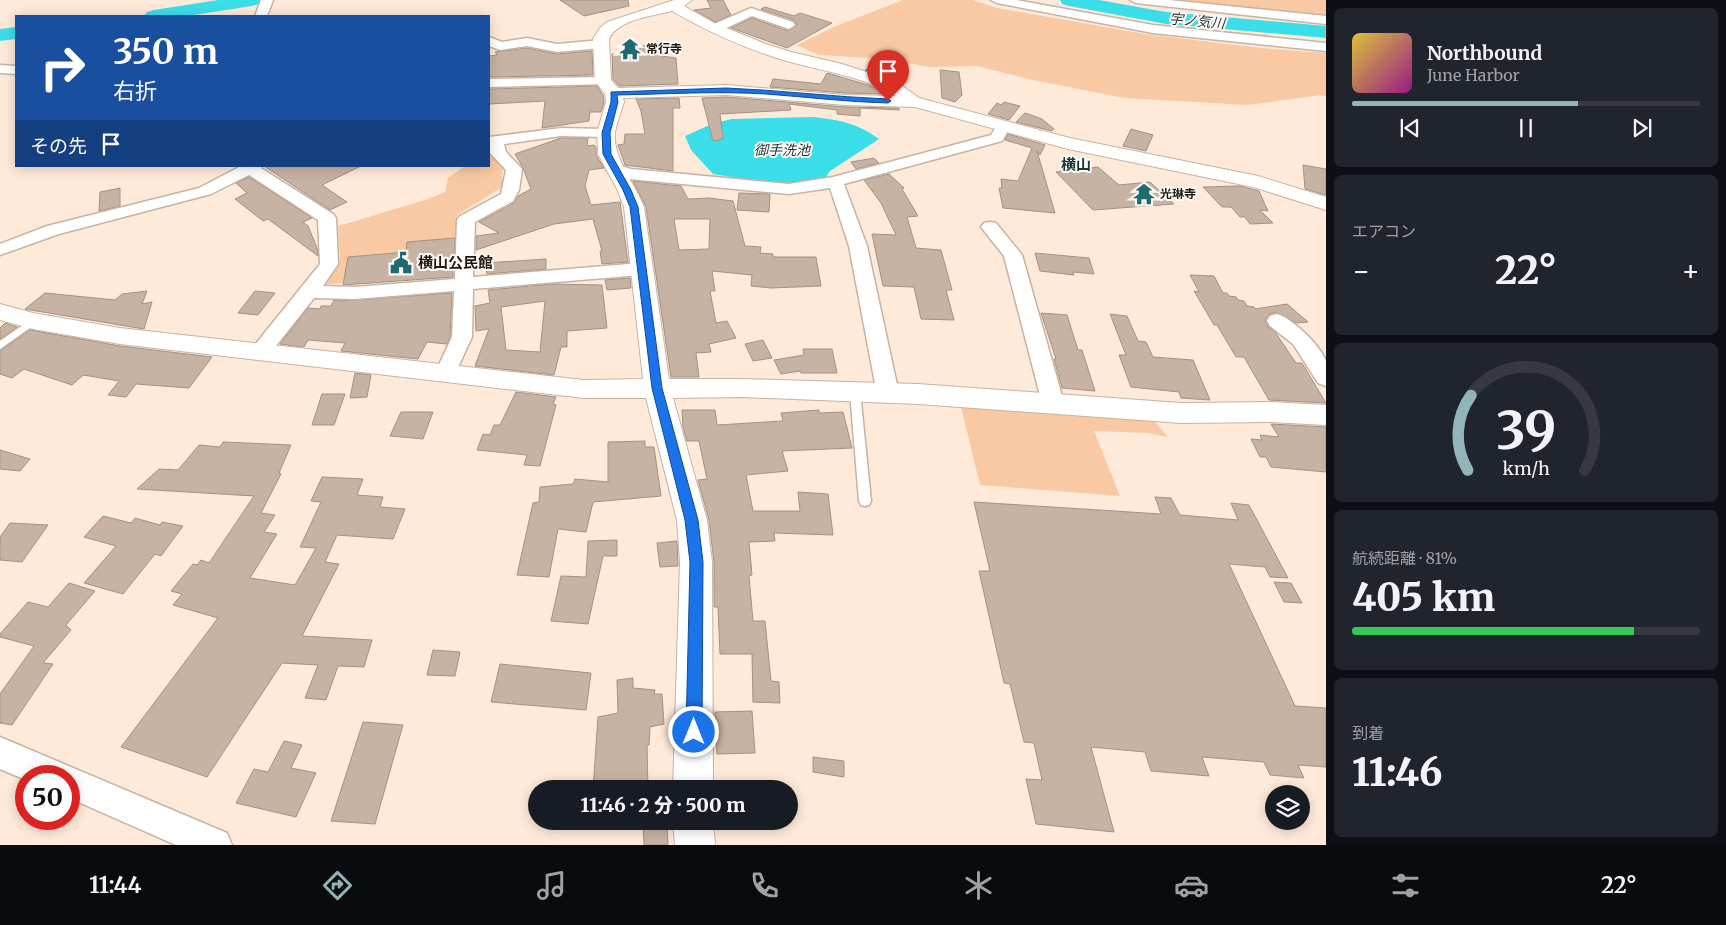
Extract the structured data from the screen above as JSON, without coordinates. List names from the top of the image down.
{
  "districts": ["横山"],
  "water": ["宇ノ気川", "御手洗池"],
  "places": {
    "temple": ["常行寺", "光琳寺"],
    "public building": ["横山公民館"]
  },
  "page": {
    "turn": ["350 m", "右折"],
    "song": ["Northbound", "June Harbor"],
    "then": "その先",
    "tile": [
      "エアコン",
      ["航続距離 · 81%", "405 km"],
      ["到着", "11:46"]
    ],
    "heat": ["−", "22°", "+"],
    "limit": "50",
    "trip": "11:46 · 2 分 · 500 m",
    "tabs": ["11:44", "22°"],
    "gauge": ["39", "km/h"]
  }
}
